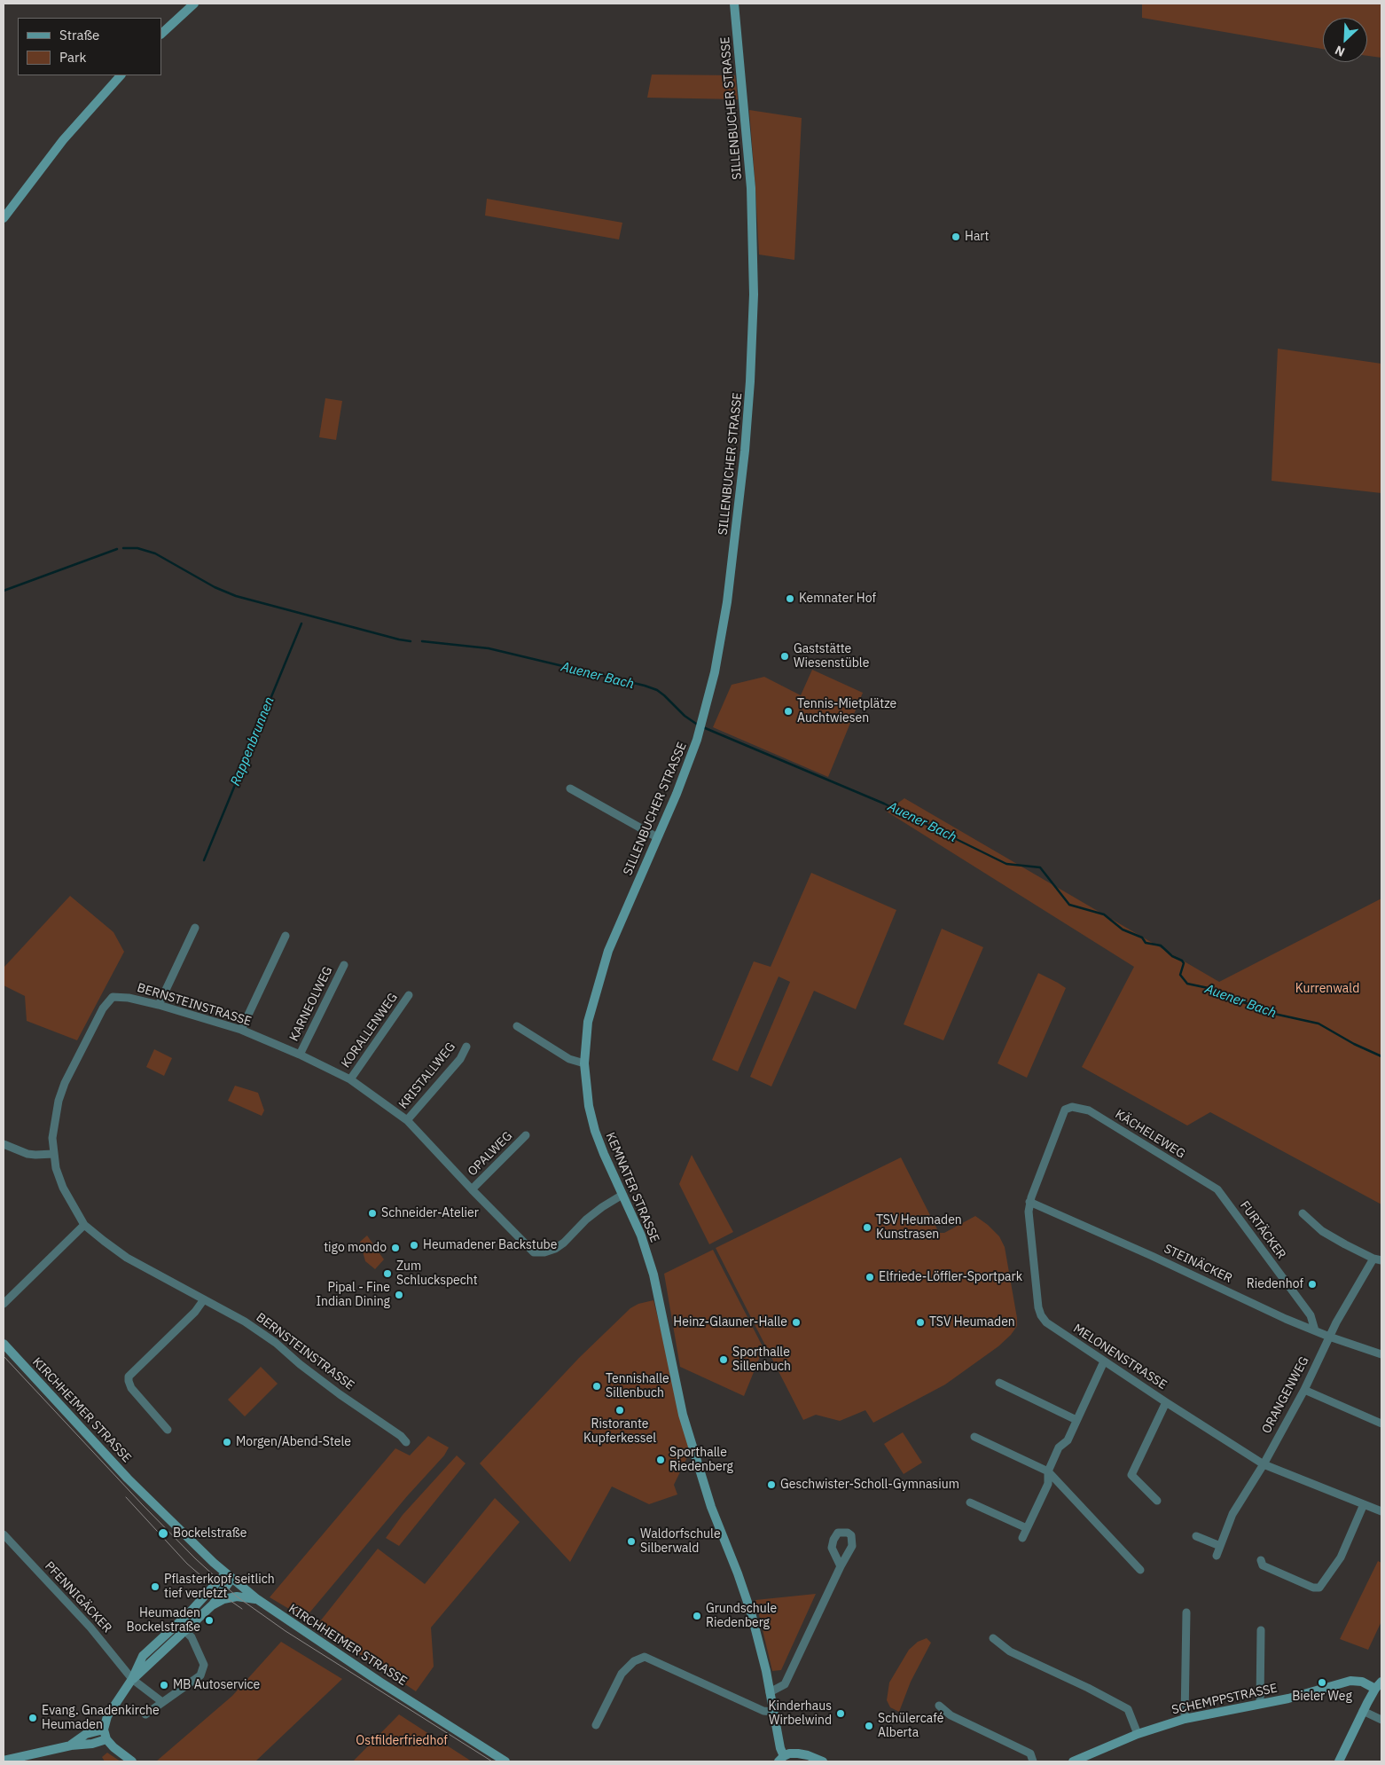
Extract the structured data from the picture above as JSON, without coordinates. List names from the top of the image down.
{
  "streets": {
    "street": [
      "SILLENBUCHER STRASSE",
      "KARNEOLWEG",
      "BERNSTEINSTRASSE",
      "KORALLENWEG",
      "KRISTALLWEG",
      "KÄCHELEWEG",
      "OPALWEG",
      "KEMNATER STRASSE",
      "FURTÄCKER",
      "STEINÄCKER",
      "MELONENSTRASSE",
      "ORANGENWEG",
      "KIRCHHEIMER STRASSE",
      "PFENNIGÄCKER",
      "SCHEMPPSTRASSE"
    ]
  },
  "crossings": [
    ["SILLENBUCHER STRASSE", "KEMNATER STRASSE"],
    ["KARNEOLWEG", "BERNSTEINSTRASSE"],
    ["BERNSTEINSTRASSE", "KORALLENWEG"],
    ["BERNSTEINSTRASSE", "KRISTALLWEG"],
    ["BERNSTEINSTRASSE", "OPALWEG"],
    ["BERNSTEINSTRASSE", "KEMNATER STRASSE"],
    ["KÄCHELEWEG", "FURTÄCKER"],
    ["KÄCHELEWEG", "MELONENSTRASSE"],
    ["FURTÄCKER", "STEINÄCKER"],
    ["STEINÄCKER", "MELONENSTRASSE"],
    ["STEINÄCKER", "ORANGENWEG"],
    ["MELONENSTRASSE", "ORANGENWEG"]
  ],
  "water": ["Auener Bach", "Rappenbrunnen"],
  "parks": ["Kurrenwald", "Ostfilderfriedhof"],
  "places": [
    "Hart",
    "Kemnater Hof",
    "Gaststätte Wiesenstüble",
    "Tennis-Mietplätze Auchtwiesen",
    "Schneider-Atelier",
    "TSV Heumaden Kunstrasen",
    "Heumadener Backstube",
    "tigo mondo",
    "Zum Schluckspecht",
    "Elfriede-Löffler-Sportpark",
    "Riedenhof",
    "Pipal - Fine Indian Dining",
    "Heinz-Glauner-Halle",
    "TSV Heumaden",
    "Sporthalle Sillenbuch",
    "Tennishalle Sillenbuch",
    "Ristorante Kupferkessel",
    "Morgen/Abend-Stele",
    "Sporthalle Riedenberg",
    "Geschwister-Scholl-Gymnasium",
    "Bockelstraße",
    "Waldorfschule Silberwald",
    "Pflasterkopf seitlich tief verletzt",
    "Grundschule Riedenberg",
    "Heumaden Bockelstraße",
    "Bieler Weg",
    "MB Autoservice",
    "Kinderhaus Wirbelwind",
    "Evang. Gnadenkirche Heumaden",
    "Schülercafé Alberta"
  ],
  "legend": ["Straße", "Park"],
  "north": "bottom left"
}
